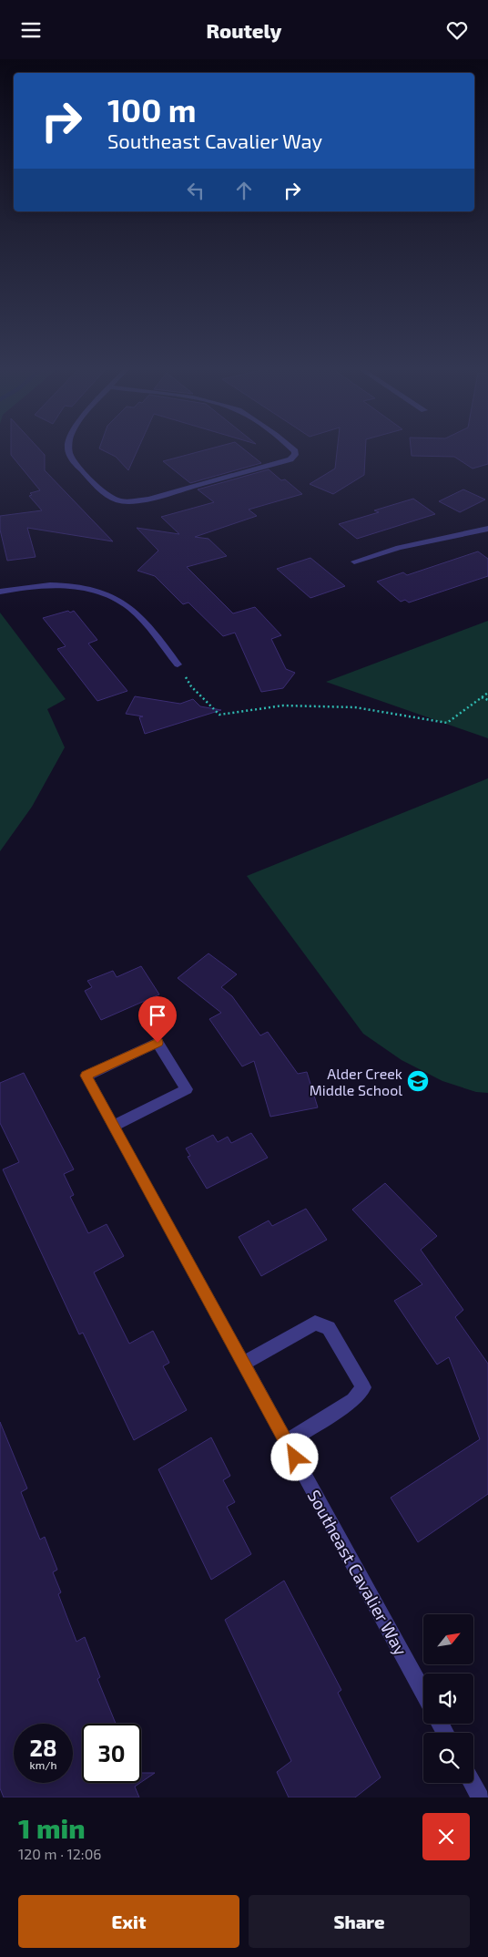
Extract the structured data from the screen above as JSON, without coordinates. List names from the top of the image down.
{
  "streets": {
    "street": ["Southeast Cavalier Way"]
  },
  "places": {
    "school or university": ["Alder Creek Middle School"]
  },
  "north": "top right",
  "page": {
    "header": "Routely",
    "turn": ["100 m", "Southeast Cavalier Way"],
    "speed": "28 km/h",
    "limit": "30",
    "heading": ["1 min", "120 m · 12:06"],
    "buttons": ["Exit", "Share"]
  }
}
